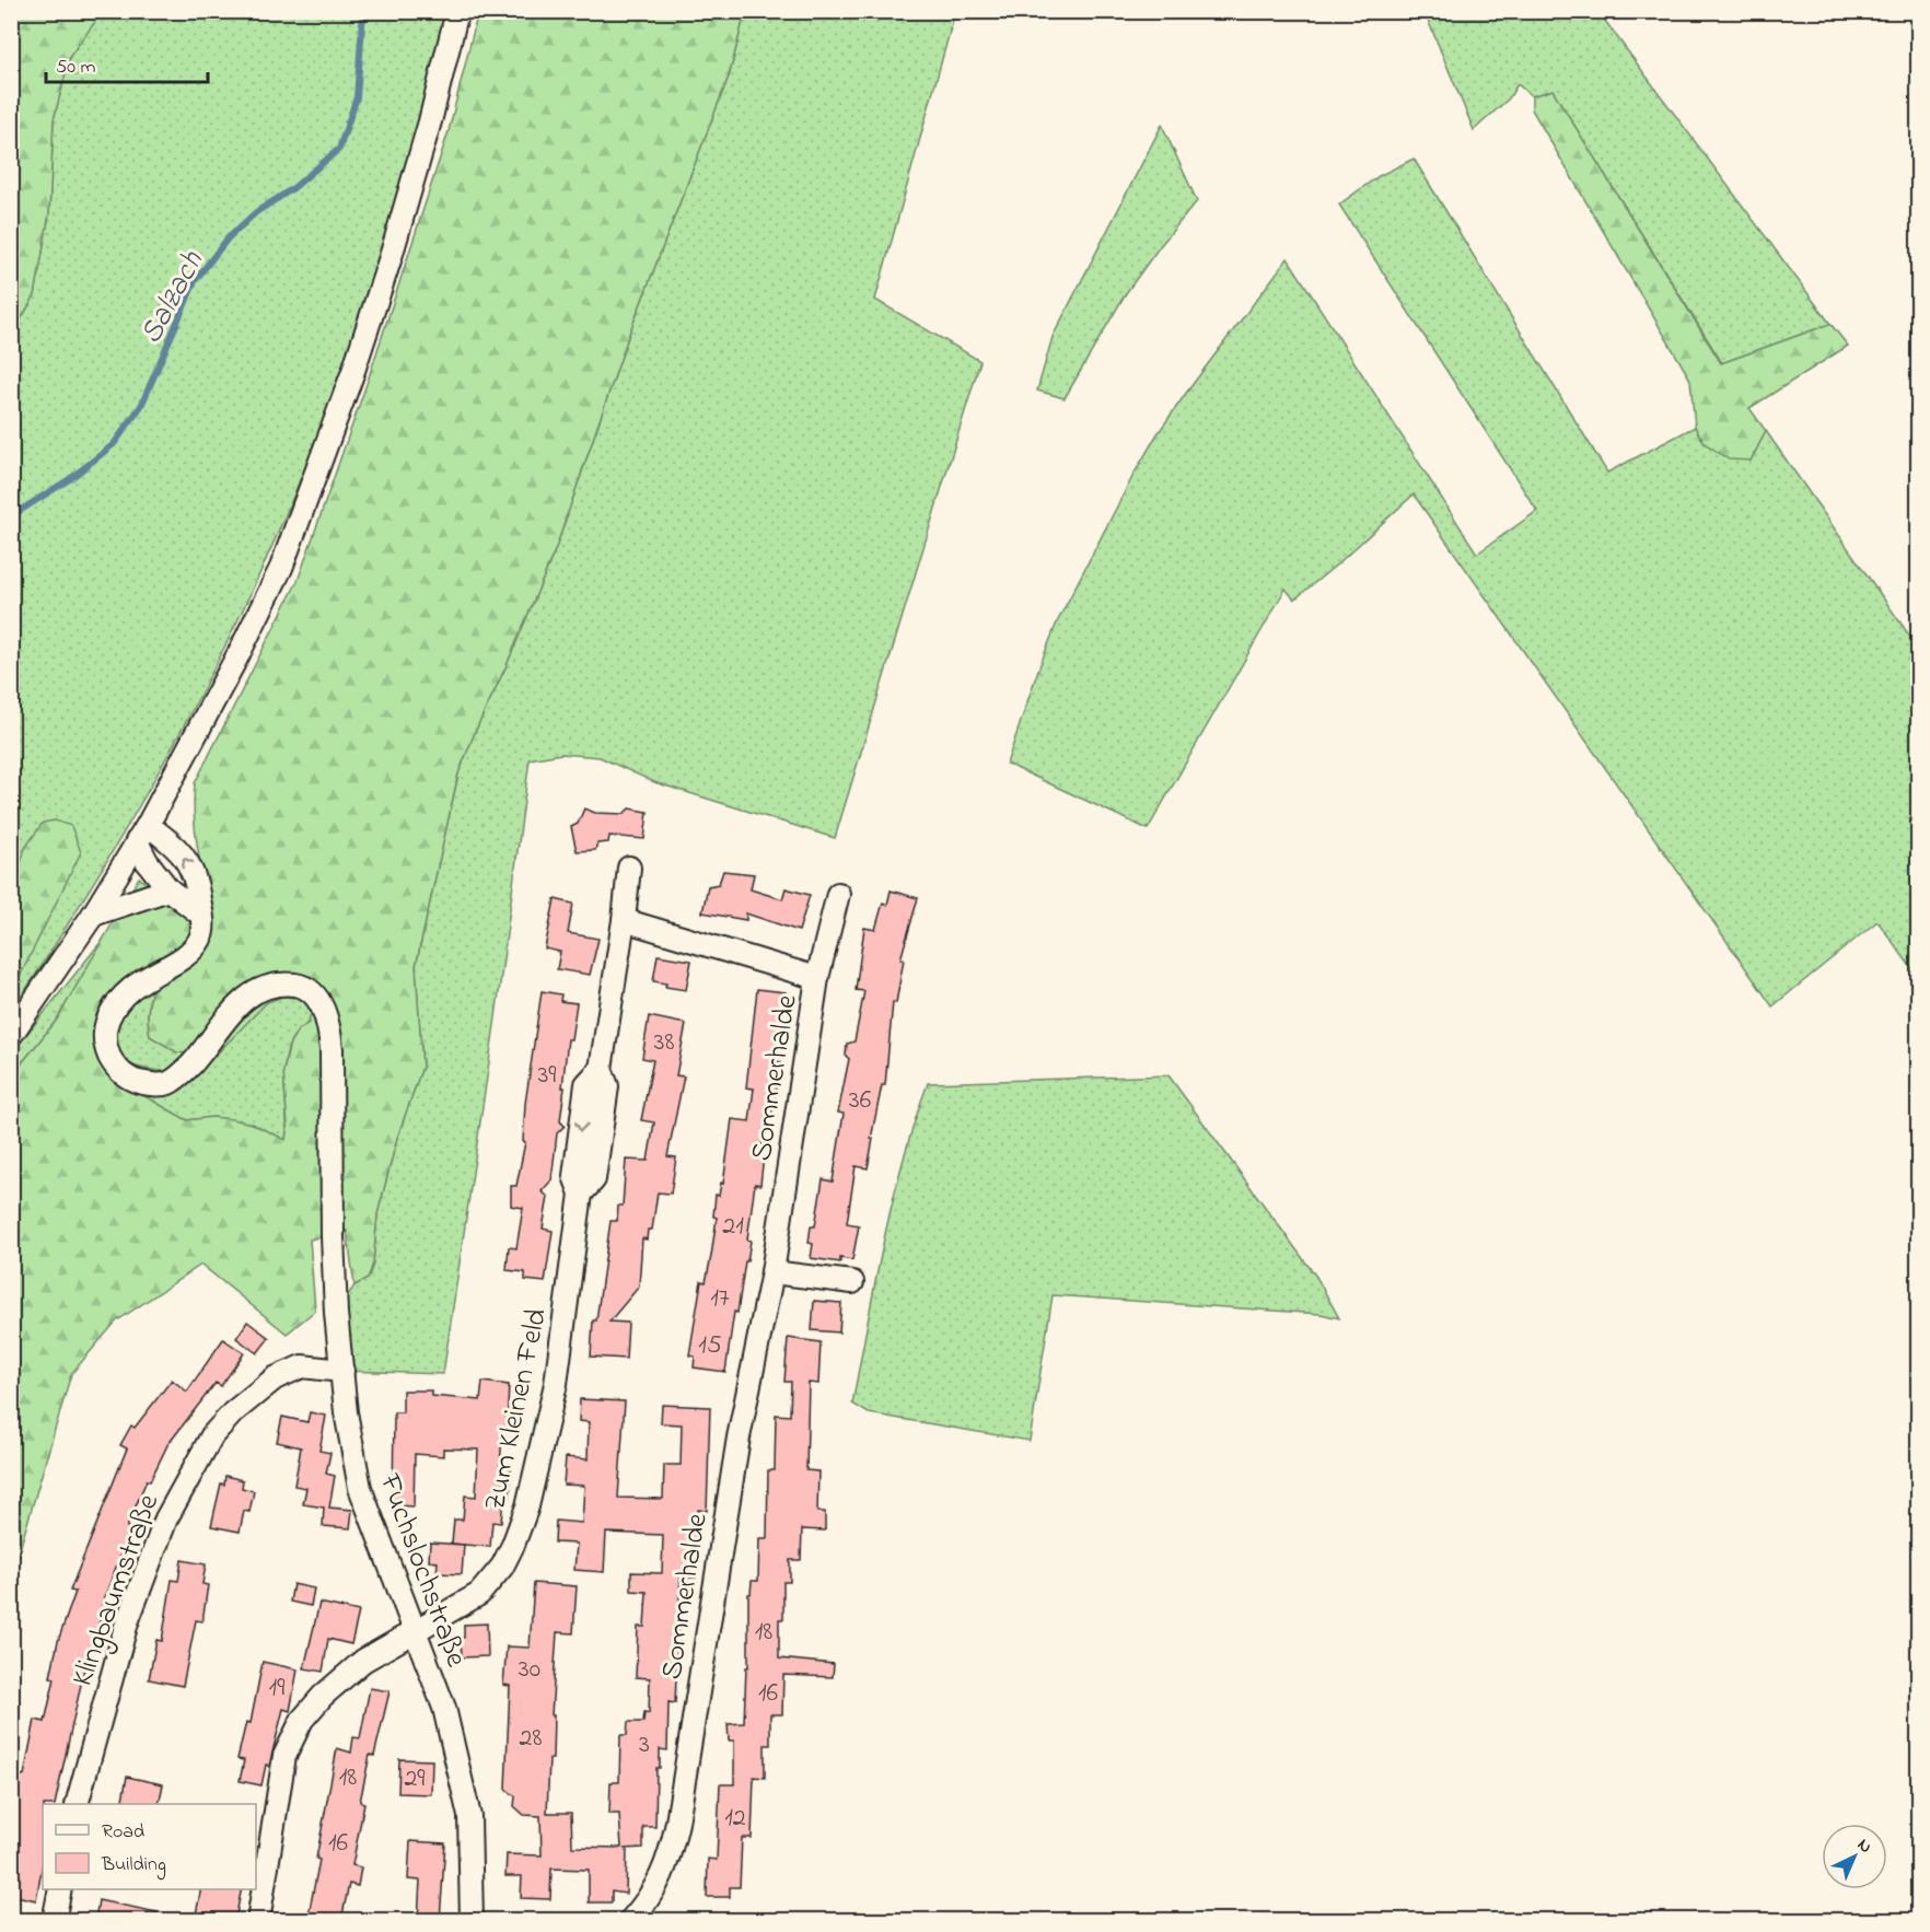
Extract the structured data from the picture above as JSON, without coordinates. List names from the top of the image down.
{
  "streets": {
    "street": [
      "Sommerhalde",
      "Zum Kleinen Feld",
      "Fuchslochstraße",
      "Klingbaumstraße"
    ]
  },
  "crossings": [
    ["Zum Kleinen Feld", "Fuchslochstraße"],
    ["Fuchslochstraße", "Klingbaumstraße"]
  ],
  "water": ["Salzach"],
  "house_numbers": [
    "38",
    "39",
    "36",
    "21",
    "17",
    "15",
    "18",
    "30",
    "19",
    "16",
    "28",
    "3",
    "18",
    "29",
    "12",
    "16"
  ],
  "legend": ["Road", "Building"],
  "scale_bar": "50 m",
  "north": "top right"
}
